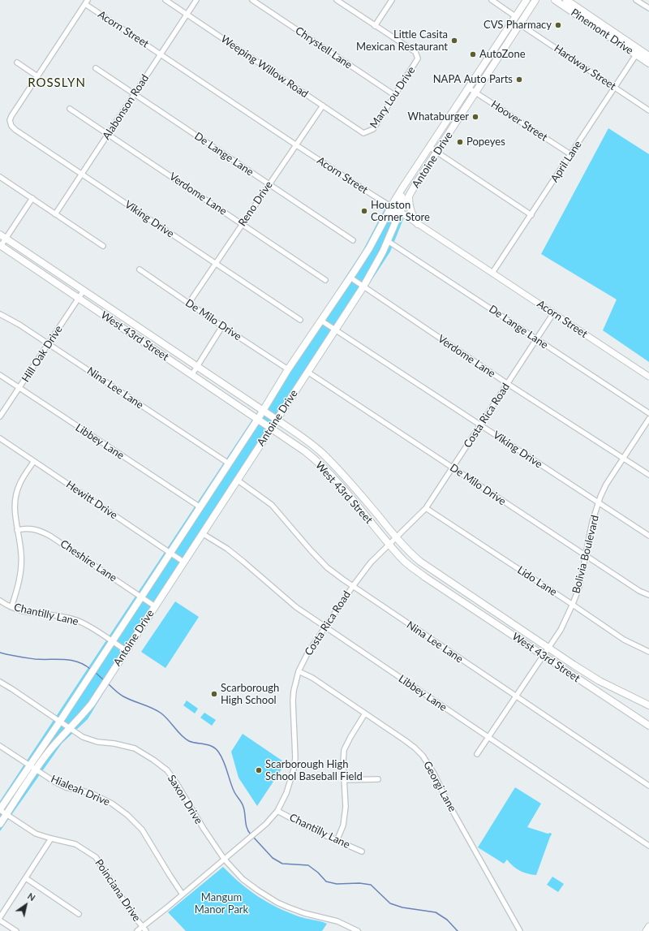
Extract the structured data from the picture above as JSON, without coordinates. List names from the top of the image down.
{
  "streets": {
    "main road": ["Pinemont Drive", "Antoine Drive", "West 43rd Street"],
    "street": [
      "Acorn Street",
      "Chrystell Lane",
      "Weeping Willow Road",
      "Hardway Street",
      "Mary Lou Drive",
      "Alabonson Road",
      "Hoover Street",
      "De Lange Lane",
      "April Lane",
      "Verdome Lane",
      "Reno Drive",
      "Viking Drive",
      "De Milo Drive",
      "Hill Oak Drive",
      "Nina Lee Lane",
      "Costa Rica Road",
      "Libbey Lane",
      "Hewitt Drive",
      "Bolivia Boulevard",
      "Cheshire Lane",
      "Lido Lane",
      "Chantilly Lane",
      "Georgi Lane",
      "Hialeah Drive",
      "Saxon Drive",
      "Poinciana Drive"
    ]
  },
  "crossings": [
    ["Acorn Street", "Alabonson Road"],
    ["Acorn Street", "Antoine Drive"],
    ["Acorn Street", "April Lane"],
    ["Acorn Street", "Reno Drive"],
    ["Acorn Street", "Costa Rica Road"],
    ["Pinemont Drive", "April Lane"],
    ["Chrystell Lane", "Mary Lou Drive"],
    ["Weeping Willow Road", "Mary Lou Drive"],
    ["Weeping Willow Road", "Alabonson Road"],
    ["Weeping Willow Road", "Reno Drive"],
    ["Hardway Street", "Antoine Drive"],
    ["Hardway Street", "April Lane"],
    ["Alabonson Road", "De Lange Lane"],
    ["Alabonson Road", "Verdome Lane"],
    ["Alabonson Road", "Viking Drive"],
    ["Hoover Street", "Antoine Drive"],
    ["Hoover Street", "April Lane"],
    ["De Lange Lane", "Antoine Drive"],
    ["De Lange Lane", "Reno Drive"],
    ["De Lange Lane", "Costa Rica Road"],
    ["Antoine Drive", "Verdome Lane"],
    ["Antoine Drive", "Viking Drive"],
    ["Antoine Drive", "De Milo Drive"],
    ["Antoine Drive", "West 43rd Street"],
    ["Antoine Drive", "Nina Lee Lane"],
    ["Antoine Drive", "Libbey Lane"],
    ["Antoine Drive", "Hewitt Drive"],
    ["Antoine Drive", "Cheshire Lane"],
    ["Antoine Drive", "Chantilly Lane"],
    ["Antoine Drive", "Hialeah Drive"],
    ["Antoine Drive", "Saxon Drive"],
    ["Antoine Drive", "Poinciana Drive"],
    ["Verdome Lane", "Reno Drive"],
    ["Verdome Lane", "Costa Rica Road"],
    ["Verdome Lane", "Bolivia Boulevard"],
    ["Reno Drive", "Viking Drive"],
    ["Reno Drive", "De Milo Drive"],
    ["Viking Drive", "Costa Rica Road"],
    ["Viking Drive", "Bolivia Boulevard"],
    ["De Milo Drive", "Costa Rica Road"],
    ["De Milo Drive", "Bolivia Boulevard"],
    ["West 43rd Street", "Hill Oak Drive"],
    ["West 43rd Street", "Costa Rica Road"],
    ["West 43rd Street", "Bolivia Boulevard"],
    ["Hill Oak Drive", "Nina Lee Lane"],
    ["Hill Oak Drive", "Libbey Lane"],
    ["Nina Lee Lane", "Costa Rica Road"],
    ["Nina Lee Lane", "Bolivia Boulevard"],
    ["Costa Rica Road", "Libbey Lane"],
    ["Costa Rica Road", "Lido Lane"],
    ["Costa Rica Road", "Chantilly Lane"],
    ["Costa Rica Road", "Georgi Lane"],
    ["Costa Rica Road", "Hialeah Drive"],
    ["Costa Rica Road", "Saxon Drive"],
    ["Costa Rica Road", "Poinciana Drive"],
    ["Libbey Lane", "Bolivia Boulevard"],
    ["Bolivia Boulevard", "Lido Lane"]
  ],
  "districts": ["ROSSLYN"],
  "parks": ["Mangum Manor Park"],
  "places": [
    "CVS Pharmacy",
    "Little Casita Mexican Restaurant",
    "AutoZone",
    "NAPA Auto Parts",
    "Whataburger",
    "Popeyes",
    "Houston Corner Store",
    "Scarborough High School",
    "Scarborough High School Baseball Field"
  ],
  "north": "top right"
}
